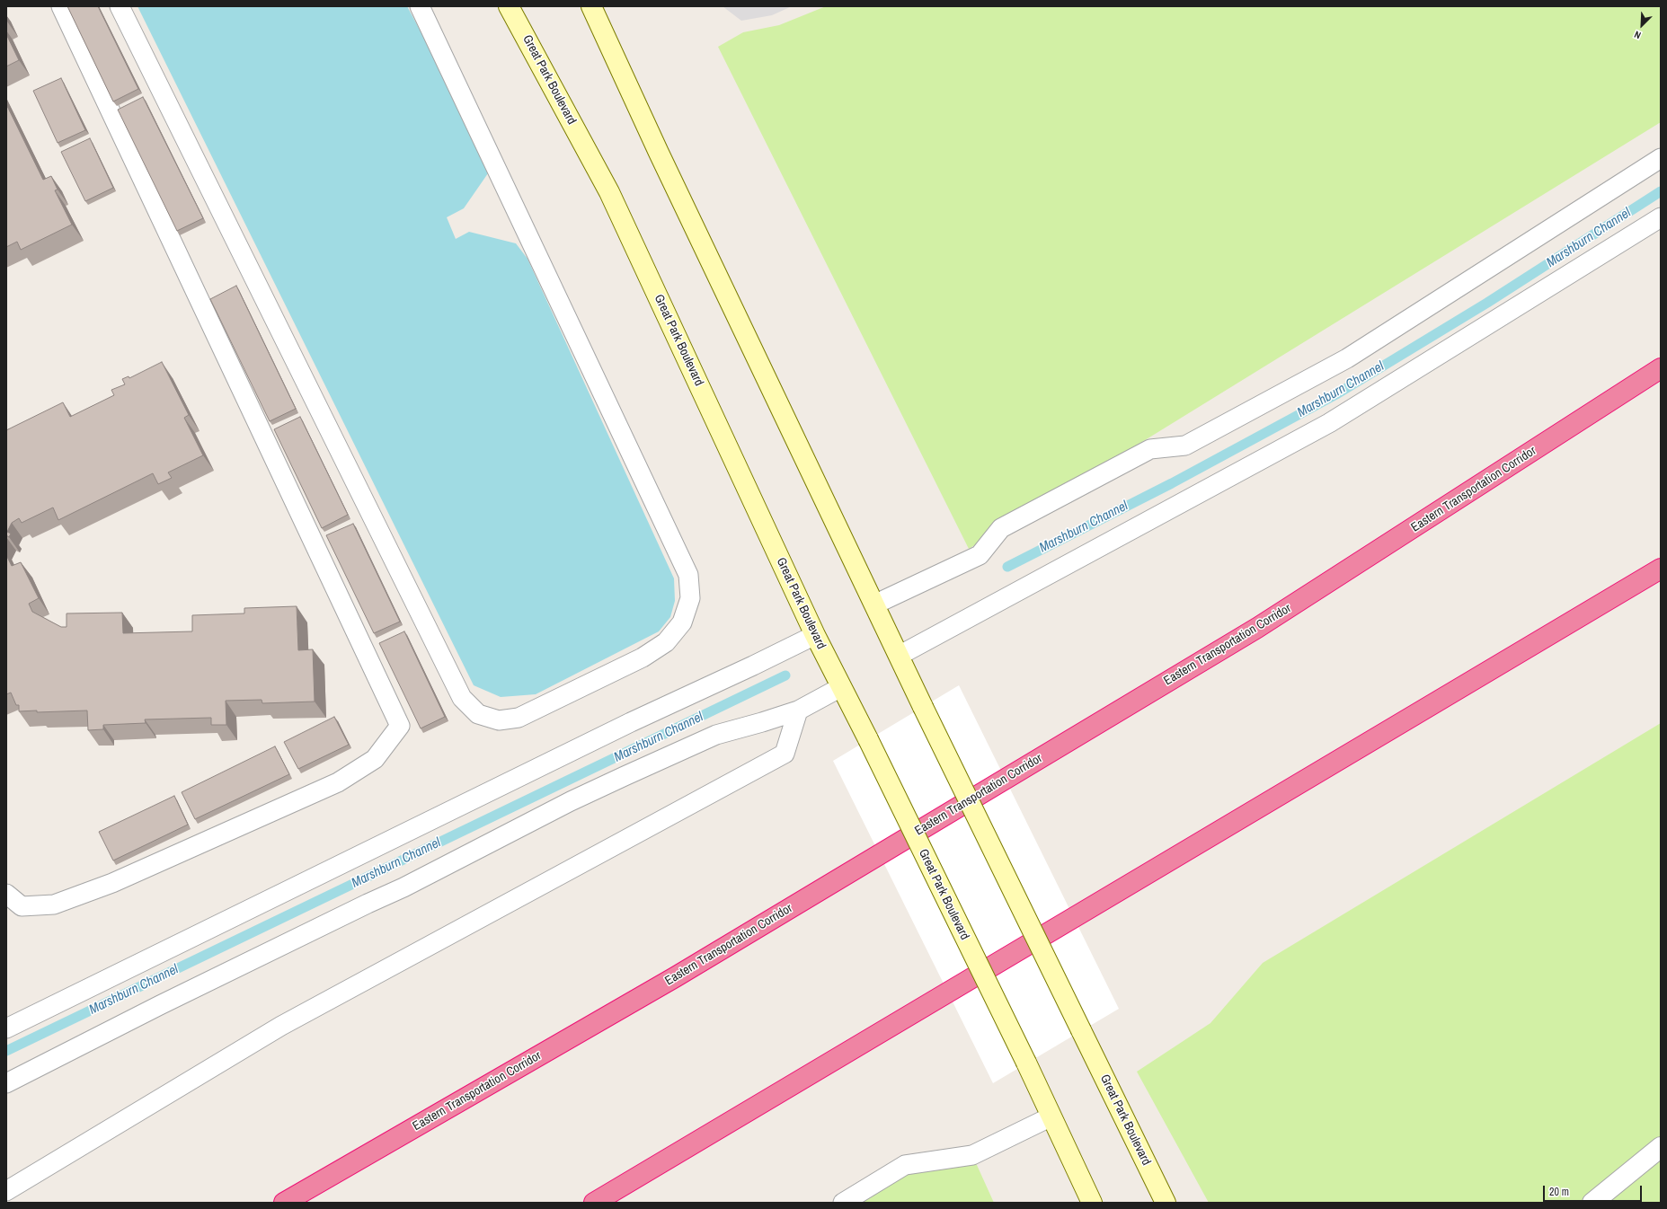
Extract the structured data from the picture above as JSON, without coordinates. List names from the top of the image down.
{
  "streets": {
    "highway": ["Eastern Transportation Corridor"],
    "main road": ["Great Park Boulevard"]
  },
  "water": ["Marshburn Channel"],
  "scale_bar": "20 m",
  "north": "bottom left"
}
